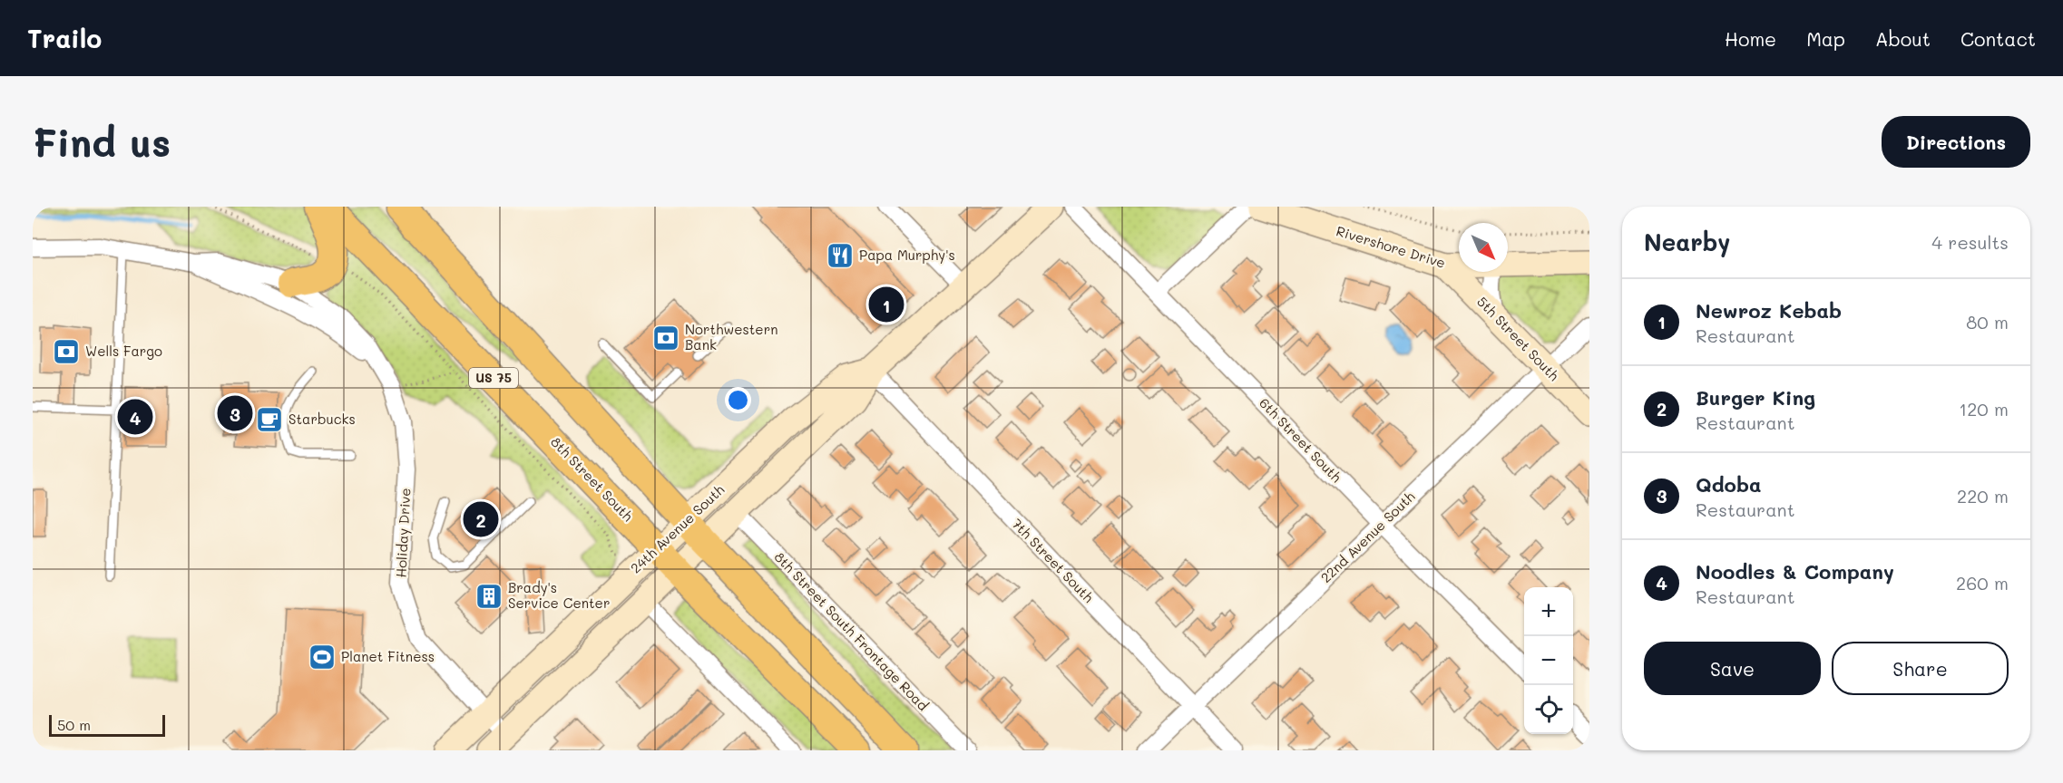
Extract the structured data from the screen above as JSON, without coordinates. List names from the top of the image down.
{
  "streets": {
    "main road": ["US 75", "8th Street South"],
    "street": [
      "Rivershore Drive",
      "5th Street South",
      "6th Street South",
      "24th Avenue South",
      "Holiday Drive",
      "22nd Avenue South",
      "7th Street South",
      "8th Street South Frontage Road"
    ]
  },
  "crossings": [
    ["Rivershore Drive", "5th Street South"],
    ["5th Street South", "22nd Avenue South"],
    ["US 75", "24th Avenue South"],
    ["6th Street South", "22nd Avenue South"],
    ["8th Street South", "24th Avenue South"],
    ["24th Avenue South", "Holiday Drive"],
    ["24th Avenue South", "7th Street South"],
    ["24th Avenue South", "8th Street South Frontage Road"],
    ["22nd Avenue South", "7th Street South"]
  ],
  "places": {
    "restaurant": ["Papa Murphy's"],
    "bank": ["Northwestern Bank", "Wells Fargo"],
    "cafe": ["Starbucks"],
    "building": ["Brady's Service Center"],
    "sports": ["Planet Fitness"]
  },
  "scale_bar": "50 m",
  "north": "bottom right",
  "page": {
    "header": "Trailo",
    "nav": [
      "Home",
      "Map",
      "About",
      "Contact"
    ],
    "buttons": [
      "Directions",
      ["Save", "Share"]
    ],
    "title": "Find us",
    "heading": ["Nearby", "4 results"],
    "list": [
      {
        "mark": "1",
        "name": "Newroz Kebab",
        "note": "Restaurant",
        "value": "80 m"
      },
      {
        "mark": "2",
        "name": "Burger King",
        "note": "Restaurant",
        "value": "120 m"
      },
      {
        "mark": "3",
        "name": "Qdoba",
        "note": "Restaurant",
        "value": "220 m"
      },
      {
        "mark": "4",
        "name": "Noodles & Company",
        "note": "Restaurant",
        "value": "260 m"
      }
    ],
    "pins": [
      "1",
      "3",
      "4",
      "2"
    ],
    "map_buttons": ["+", "−"],
    "scale": "50 m"
  }
}
